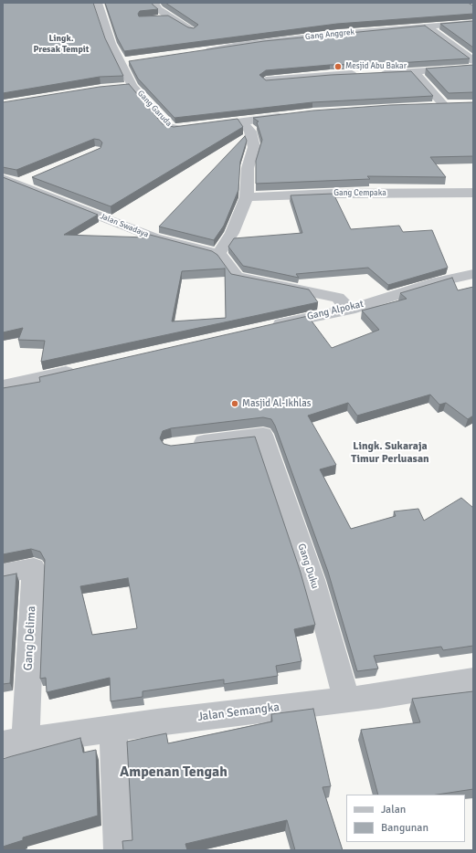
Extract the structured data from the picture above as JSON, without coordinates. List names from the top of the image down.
{
  "streets": {
    "street": [
      "Gang Anggrek",
      "Gang Garuda",
      "Gang Cempaka",
      "Jalan Swadaya",
      "Gang Alpokat",
      "Gang Duku",
      "Gang Delima",
      "Jalan Semangka"
    ]
  },
  "crossings": [
    ["Gang Duku", "Jalan Semangka"],
    ["Gang Delima", "Jalan Semangka"]
  ],
  "districts": ["Lingk. Presak Tempit", "Lingk. Sukaraja Timur Perluasan", "Ampenan Tengah"],
  "places": ["Mesjid Abu Bakar", "Masjid Al-Ikhlas"],
  "legend": ["Jalan", "Bangunan"]
}
